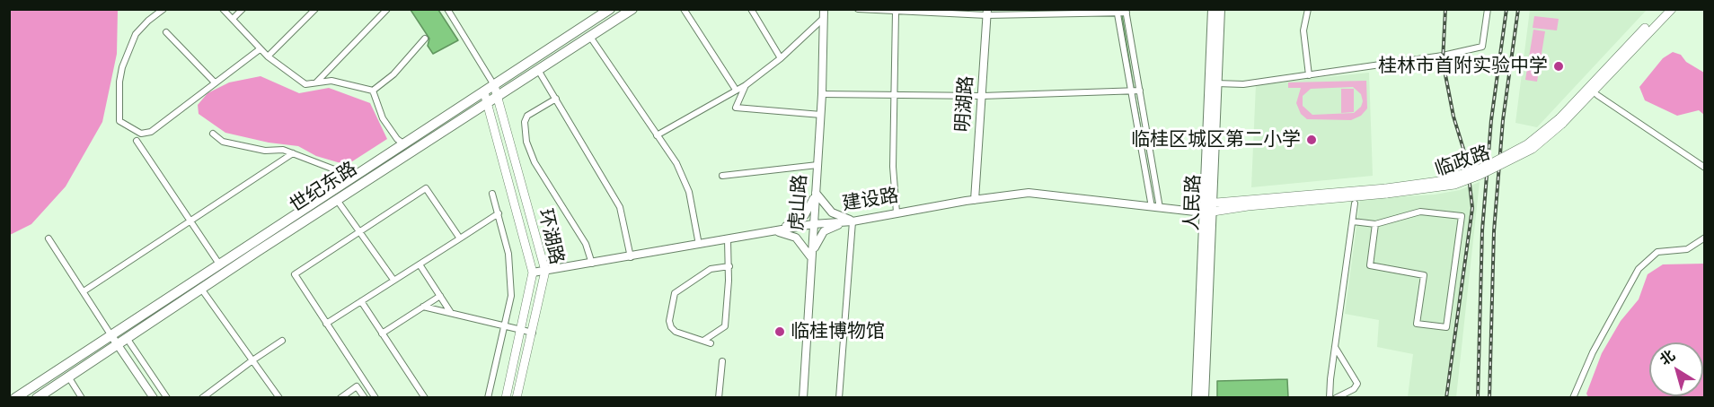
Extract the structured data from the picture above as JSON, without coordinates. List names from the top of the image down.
{
  "streets": {
    "main road": [
      "临政路",
      "世纪东路",
      "人民路",
      "环湖路"
    ],
    "street": ["明湖路", "建设路", "虎山路"]
  },
  "crossings": [
    ["明湖路", "建设路"],
    ["临政路", "建设路"],
    ["临政路", "人民路"],
    ["世纪东路", "环湖路"],
    ["建设路", "虎山路"],
    ["建设路", "人民路"],
    ["建设路", "环湖路"]
  ],
  "places": ["桂林市首附实验中学", "临桂区城区第二小学", "临桂博物馆"],
  "north": "top left"
}
